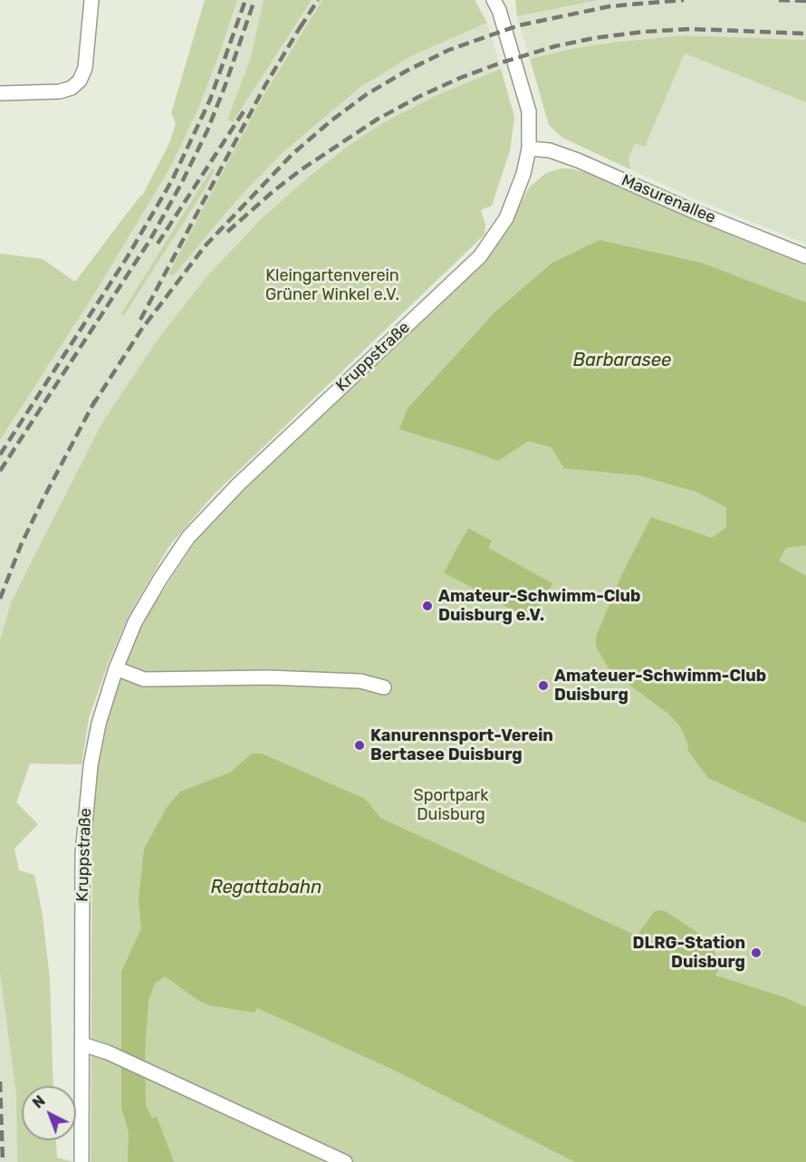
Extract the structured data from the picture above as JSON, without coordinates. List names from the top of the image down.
{
  "streets": {
    "street": ["Masurenallee", "Kruppstraße"]
  },
  "crossings": [
    ["Masurenallee", "Kruppstraße"]
  ],
  "water": ["Barbarasee", "Regattabahn"],
  "parks": ["Kleingartenverein Grüner Winkel e.V.", "Sportpark Duisburg"],
  "places": [
    "Amateur-Schwimm-Club Duisburg e.V.",
    "Amateuer-Schwimm-Club Duisburg",
    "Kanurennsport-Verein Bertasee Duisburg",
    "DLRG-Station Duisburg"
  ],
  "north": "top left"
}
